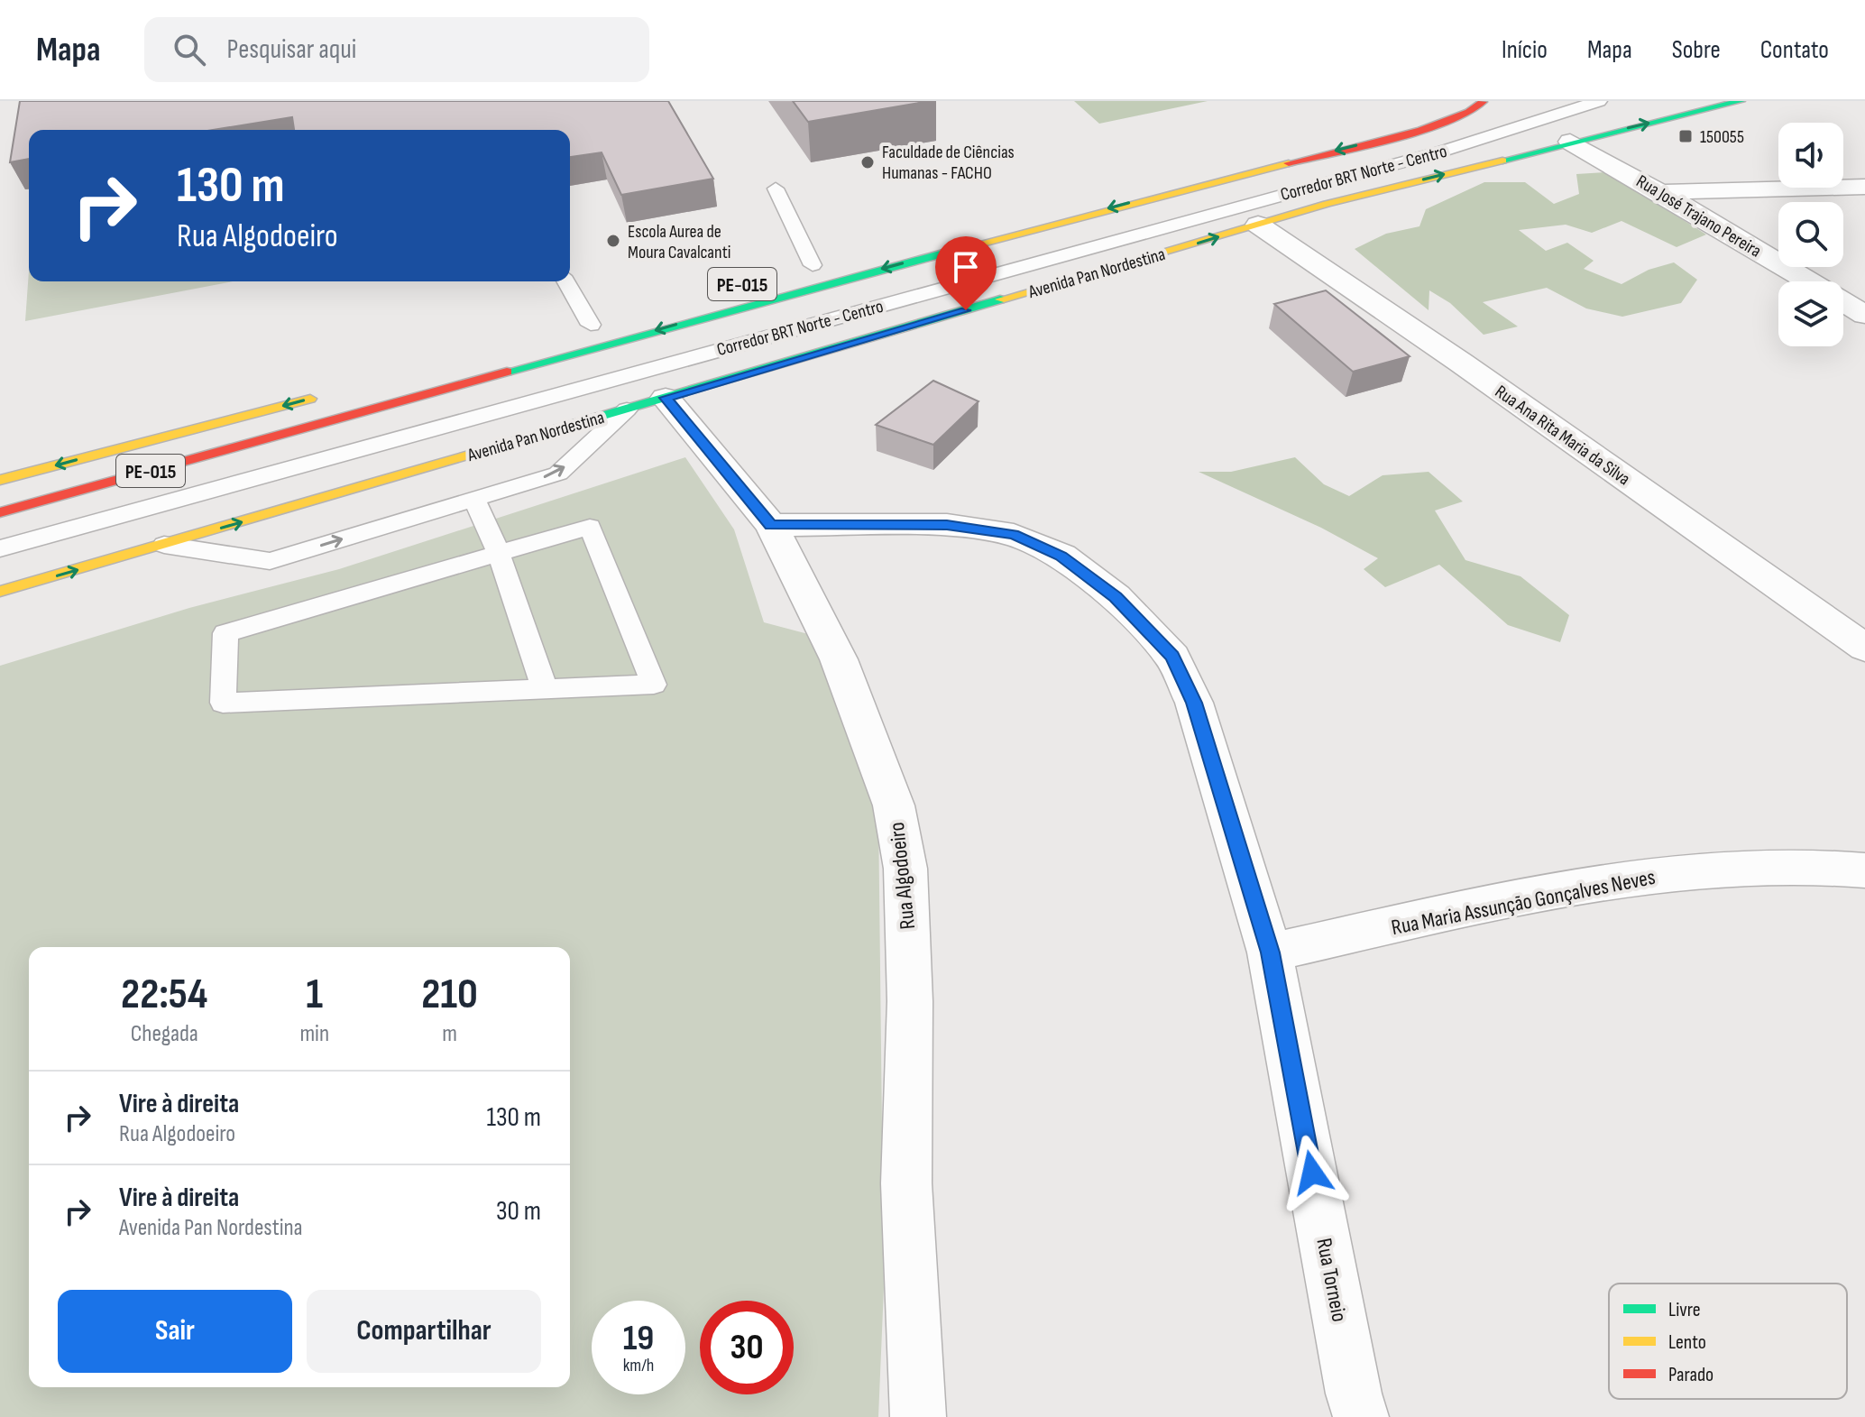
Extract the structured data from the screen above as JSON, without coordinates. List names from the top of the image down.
{
  "streets": {
    "highway": ["Avenida Pan Nordestina", "PE-015"],
    "street": [
      "Rua José Trajano Pereira",
      "Rua Ana Rita Maria da Silva",
      "Rua Algodoeiro",
      "Rua Maria Assunção Gonçalves Neves",
      "Rua Torneio"
    ],
    "lane": ["Corredor BRT Norte - Centro"]
  },
  "crossings": [
    ["Rua José Trajano Pereira", "Avenida Pan Nordestina"],
    ["Avenida Pan Nordestina", "Rua Ana Rita Maria da Silva"],
    ["Avenida Pan Nordestina", "Rua Algodoeiro"],
    ["Rua Algodoeiro", "Rua Torneio"],
    ["Rua Maria Assunção Gonçalves Neves", "Rua Torneio"]
  ],
  "places": {
    "transit": ["150055"],
    "other": ["Faculdade de Ciências Humanas - FACHO", "Escola Aurea de Moura Cavalcanti"]
  },
  "legend": ["Livre", "Lento", "Parado"],
  "page": {
    "header": "Mapa",
    "search": "Pesquisar aqui",
    "nav": [
      "Início",
      "Mapa",
      "Sobre",
      "Contato"
    ],
    "turn": ["130 m", "Rua Algodoeiro"],
    "eta": [
      "22:54",
      "Chegada",
      "1",
      "min",
      "210",
      "m"
    ],
    "list": [
      {
        "name": "Vire à direita",
        "note": "Rua Algodoeiro",
        "value": "130 m"
      },
      {
        "name": "Vire à direita",
        "note": "Avenida Pan Nordestina",
        "value": "30 m"
      }
    ],
    "buttons": ["Sair", "Compartilhar"],
    "speed": "19 km/h",
    "limit": "30"
  }
}
